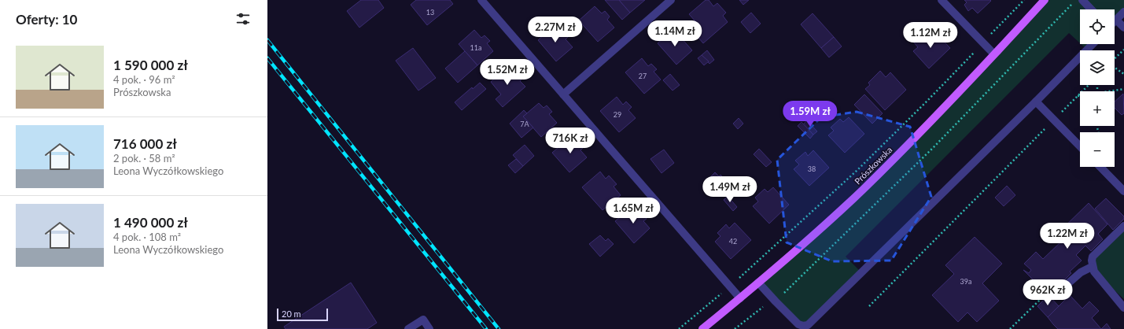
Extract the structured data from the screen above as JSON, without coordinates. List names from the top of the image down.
{
  "streets": {
    "main road": ["Prószkowska"]
  },
  "house_numbers": [
    "13",
    "11a",
    "27",
    "29",
    "7A",
    "38",
    "42",
    "39a"
  ],
  "scale_bar": "20 m",
  "page": {
    "heading": "Oferty: 10",
    "map_buttons": ["+", "−"],
    "price": [
      "2.27M zł",
      "1.14M zł",
      "1.12M zł",
      "1.52M zł",
      "1.59M zł",
      "716K zł",
      "1.49M zł",
      "1.65M zł",
      "1.22M zł",
      "962K zł"
    ],
    "list": [
      {
        "name": "1 590 000 zł",
        "note": "4 pok. · 96 m² · Prószkowska"
      },
      {
        "name": "716 000 zł",
        "note": "2 pok. · 58 m² · Leona Wyczółkowskiego"
      },
      {
        "name": "1 490 000 zł",
        "note": "4 pok. · 108 m² · Leona Wyczółkowskiego"
      }
    ],
    "scale": "20 m"
  }
}
